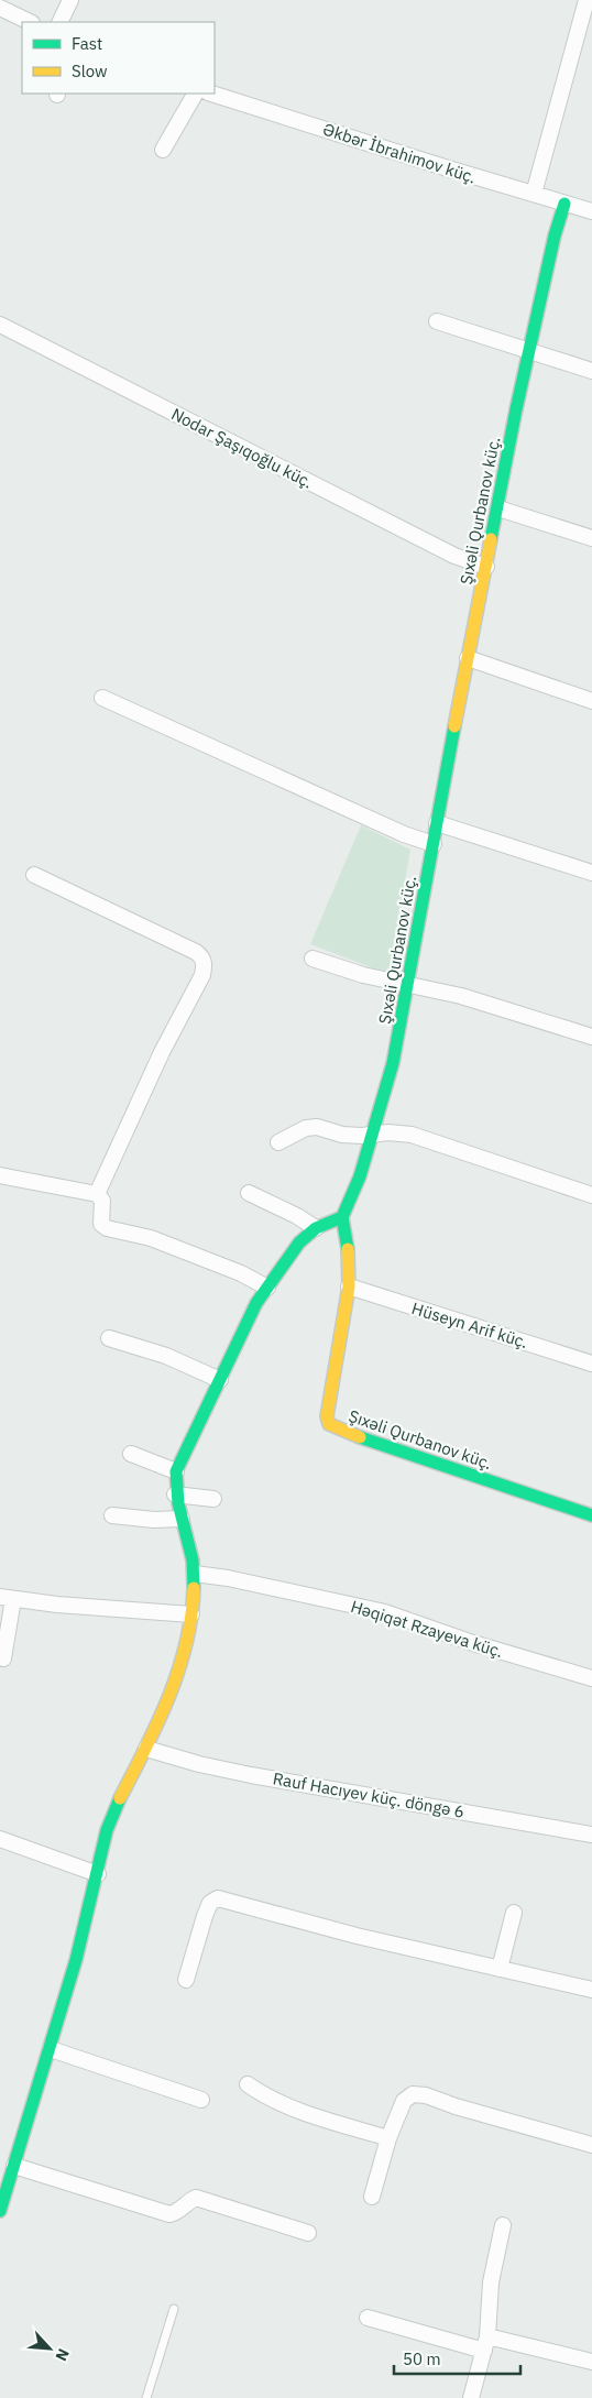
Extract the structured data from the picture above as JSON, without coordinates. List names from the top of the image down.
{
  "streets": {
    "street": [
      "Əkbər İbrahimov küç.",
      "Nodar Şaşıqoğlu küç.",
      "Şıxəli Qurbanov küç.",
      "Hüseyn Arif küç.",
      "Həqiqət Rzayeva küç.",
      "Rauf Hacıyev küç. döngə 6"
    ]
  },
  "crossings": [
    ["Əkbər İbrahimov küç.", "Şıxəli Qurbanov küç."],
    ["Nodar Şaşıqoğlu küç.", "Şıxəli Qurbanov küç."],
    ["Şıxəli Qurbanov küç.", "Hüseyn Arif küç."]
  ],
  "legend": ["Fast", "Slow"],
  "scale_bar": "50 m",
  "north": "bottom right"
}
